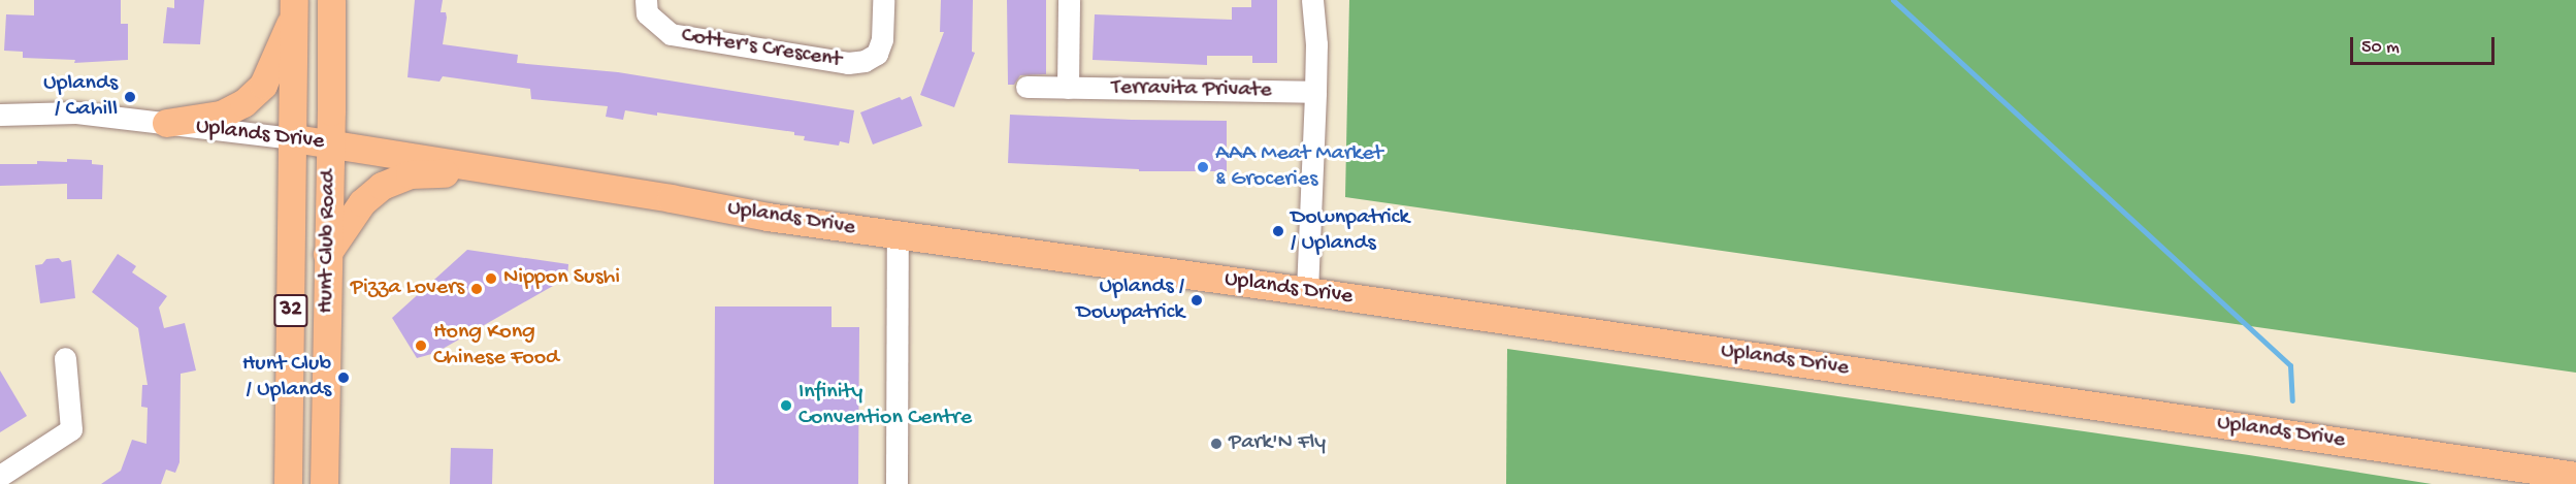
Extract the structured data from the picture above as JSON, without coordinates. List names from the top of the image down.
{
  "streets": {
    "main road": ["Uplands Drive", "Hunt Club Road", "32"],
    "street": ["Cotter's Crescent", "Terravita Private"]
  },
  "crossings": [
    ["Uplands Drive", "Hunt Club Road"]
  ],
  "places": [
    "Uplands / Cahill",
    "AAA Meat Market & Groceries",
    "Downpatrick / Uplands",
    "Nippon Sushi",
    "Pizza Lovers",
    "Uplands / Dowpatrick",
    "Hong Kong Chinese Food",
    "Hunt Club / Uplands",
    "Infinity Convention Centre",
    "Park'N Fly"
  ],
  "scale_bar": "50 m"
}
